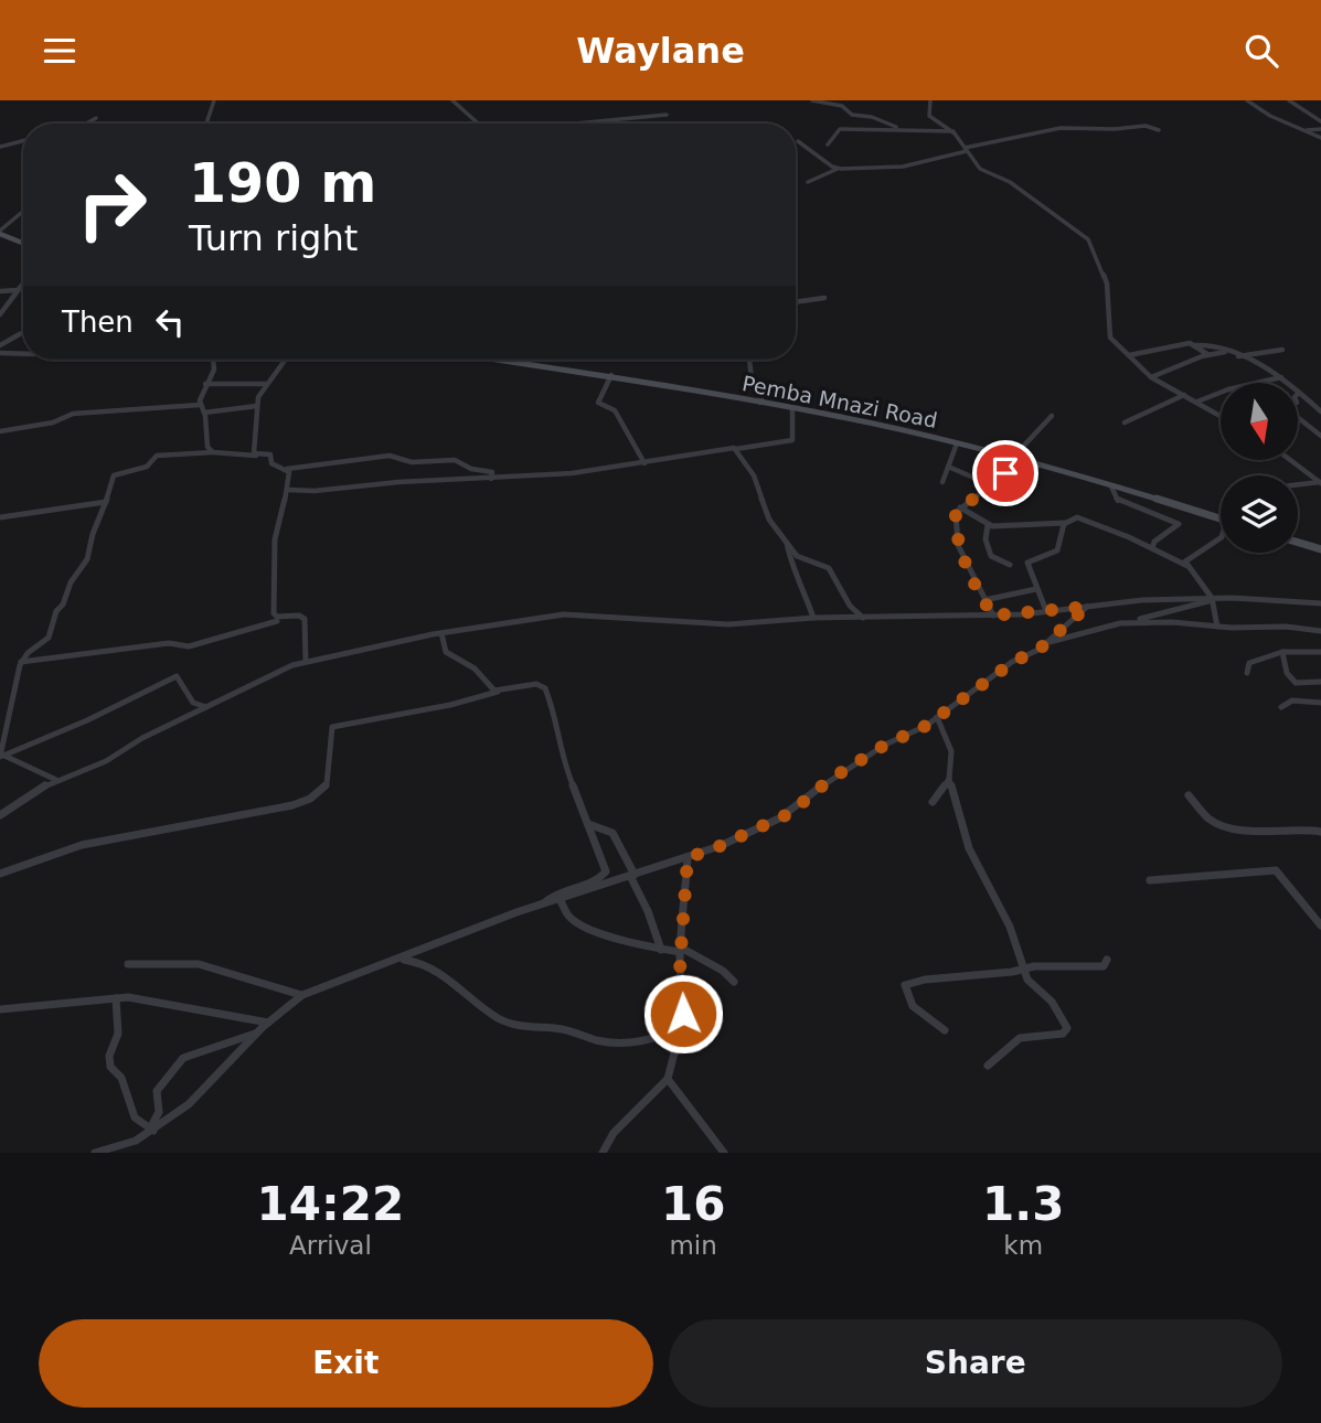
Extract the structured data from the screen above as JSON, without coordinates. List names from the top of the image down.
{
  "streets": {
    "main road": ["Pemba Mnazi Road"]
  },
  "north": "bottom",
  "page": {
    "header": "Waylane",
    "turn": ["190 m", "Turn right"],
    "then": "Then",
    "eta": [
      "14:22",
      "Arrival",
      "16",
      "min",
      "1.3",
      "km"
    ],
    "buttons": ["Exit", "Share"]
  }
}
